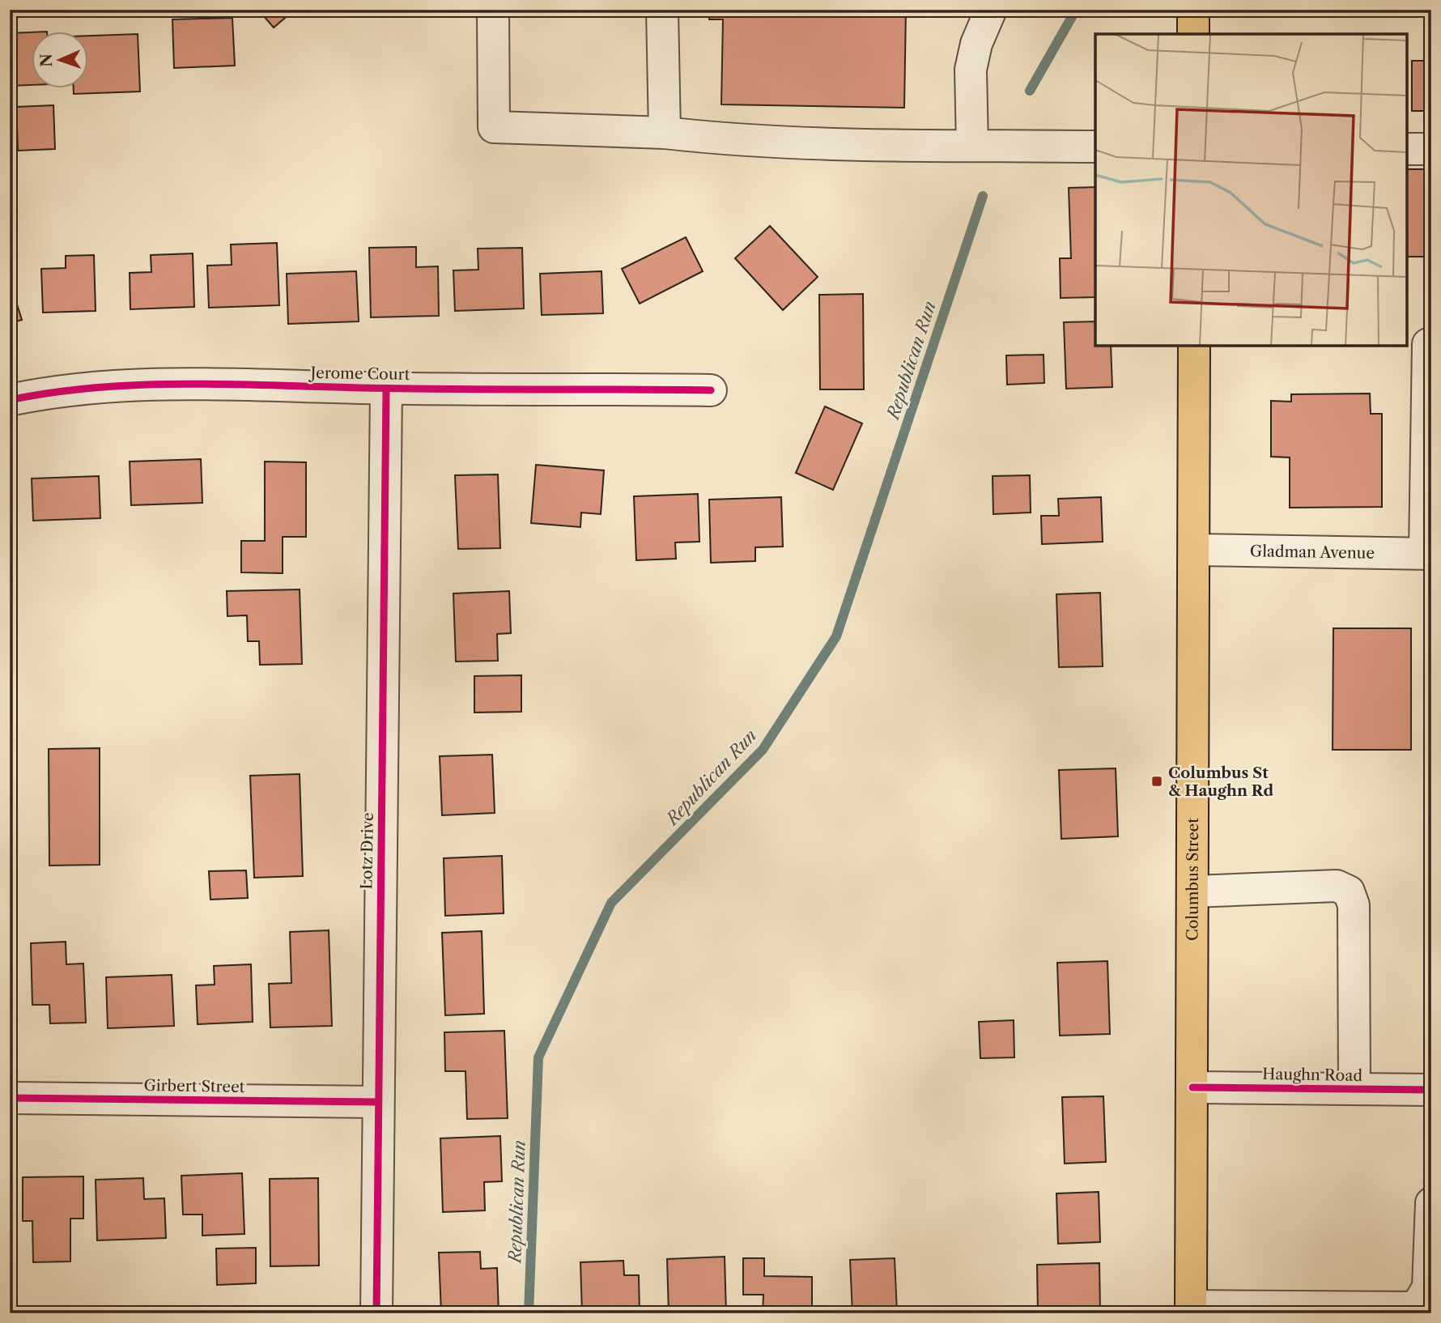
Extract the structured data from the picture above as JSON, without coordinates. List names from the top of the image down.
{
  "streets": {
    "main road": ["Columbus Street"],
    "street": [
      "Jerome Court",
      "Gladman Avenue",
      "Lotz Drive",
      "Haughn Road",
      "Girbert Street"
    ]
  },
  "crossings": [
    ["Jerome Court", "Lotz Drive"],
    ["Gladman Avenue", "Columbus Street"],
    ["Lotz Drive", "Girbert Street"],
    ["Columbus Street", "Haughn Road"]
  ],
  "water": ["Republican Run"],
  "places": {
    "transit": ["Columbus St & Haughn Rd"]
  },
  "north": "left"
}
